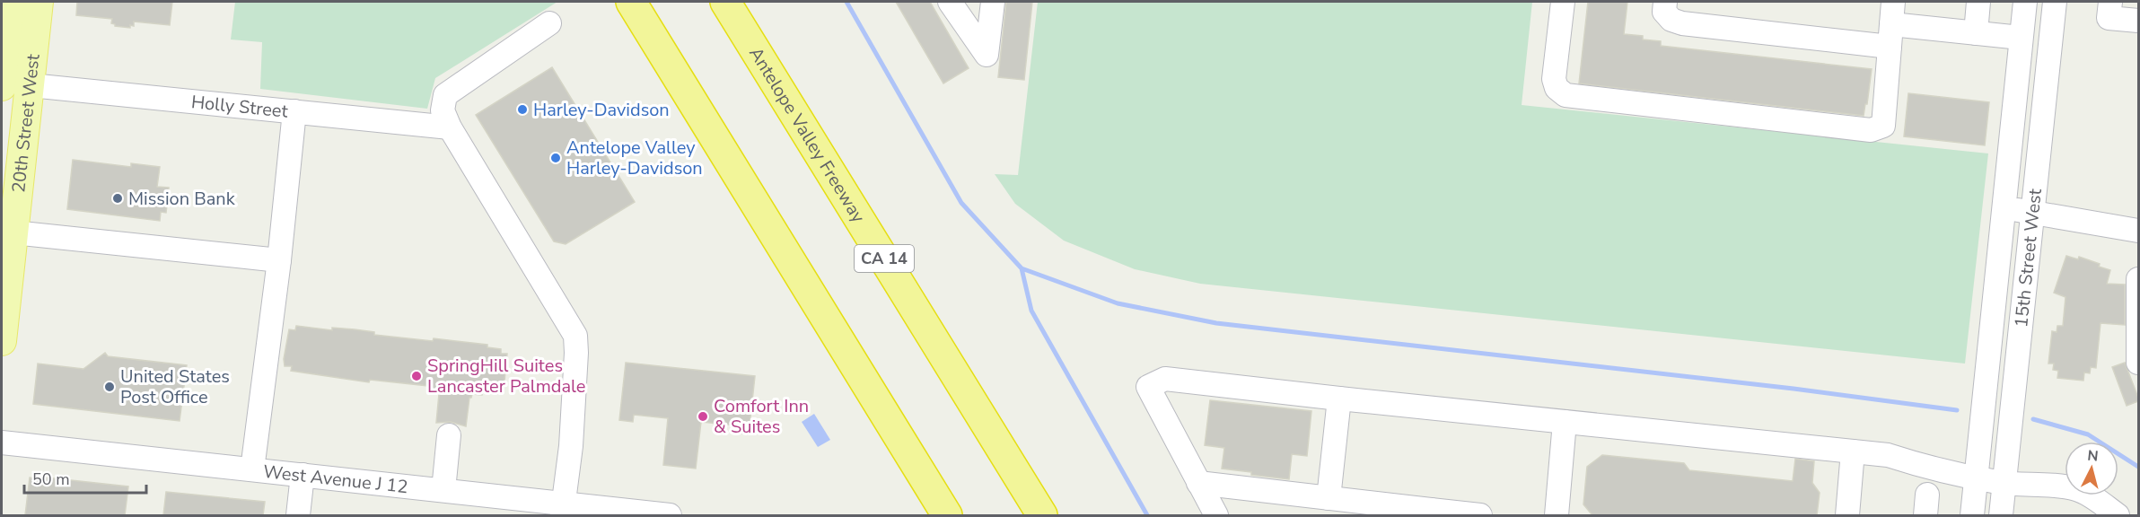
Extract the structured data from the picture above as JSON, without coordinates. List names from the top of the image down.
{
  "streets": {
    "highway": ["Antelope Valley Freeway", "CA 14"],
    "main road": ["20th Street West"],
    "street": ["Holly Street", "15th Street West", "West Avenue J 12"]
  },
  "crossings": [
    ["Holly Street", "20th Street West"]
  ],
  "places": [
    "Harley-Davidson",
    "Antelope Valley Harley-Davidson",
    "Mission Bank",
    "SpringHill Suites Lancaster Palmdale",
    "United States Post Office",
    "Comfort Inn & Suites"
  ],
  "scale_bar": "50 m",
  "north": "top"
}
